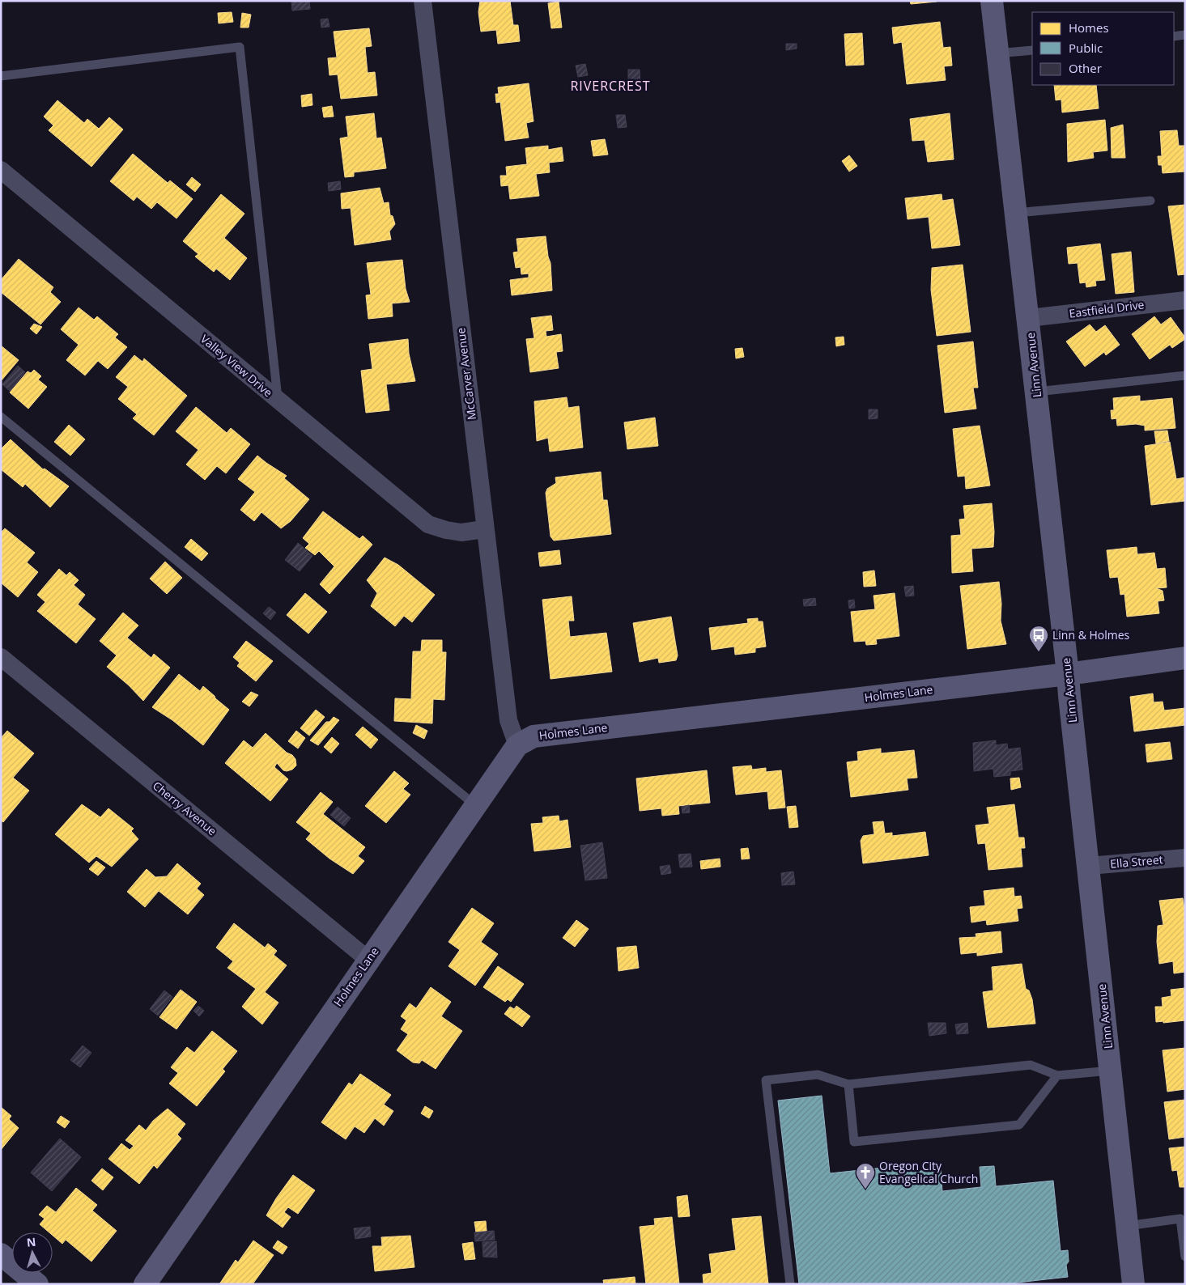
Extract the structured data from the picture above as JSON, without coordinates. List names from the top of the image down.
{
  "streets": {
    "street": [
      "Eastfield Drive",
      "Linn Avenue",
      "Valley View Drive",
      "McCarver Avenue",
      "Holmes Lane",
      "Cherry Avenue",
      "Ella Street"
    ]
  },
  "crossings": [
    ["Eastfield Drive", "Linn Avenue"],
    ["Linn Avenue", "Holmes Lane"],
    ["Linn Avenue", "Ella Street"],
    ["Valley View Drive", "McCarver Avenue"],
    ["McCarver Avenue", "Holmes Lane"],
    ["Holmes Lane", "Cherry Avenue"]
  ],
  "districts": ["RIVERCREST"],
  "places": {
    "bus stop": ["Linn & Holmes"],
    "church": ["Oregon City Evangelical Church"]
  },
  "legend": ["Homes", "Public", "Other"],
  "north": "top"
}
